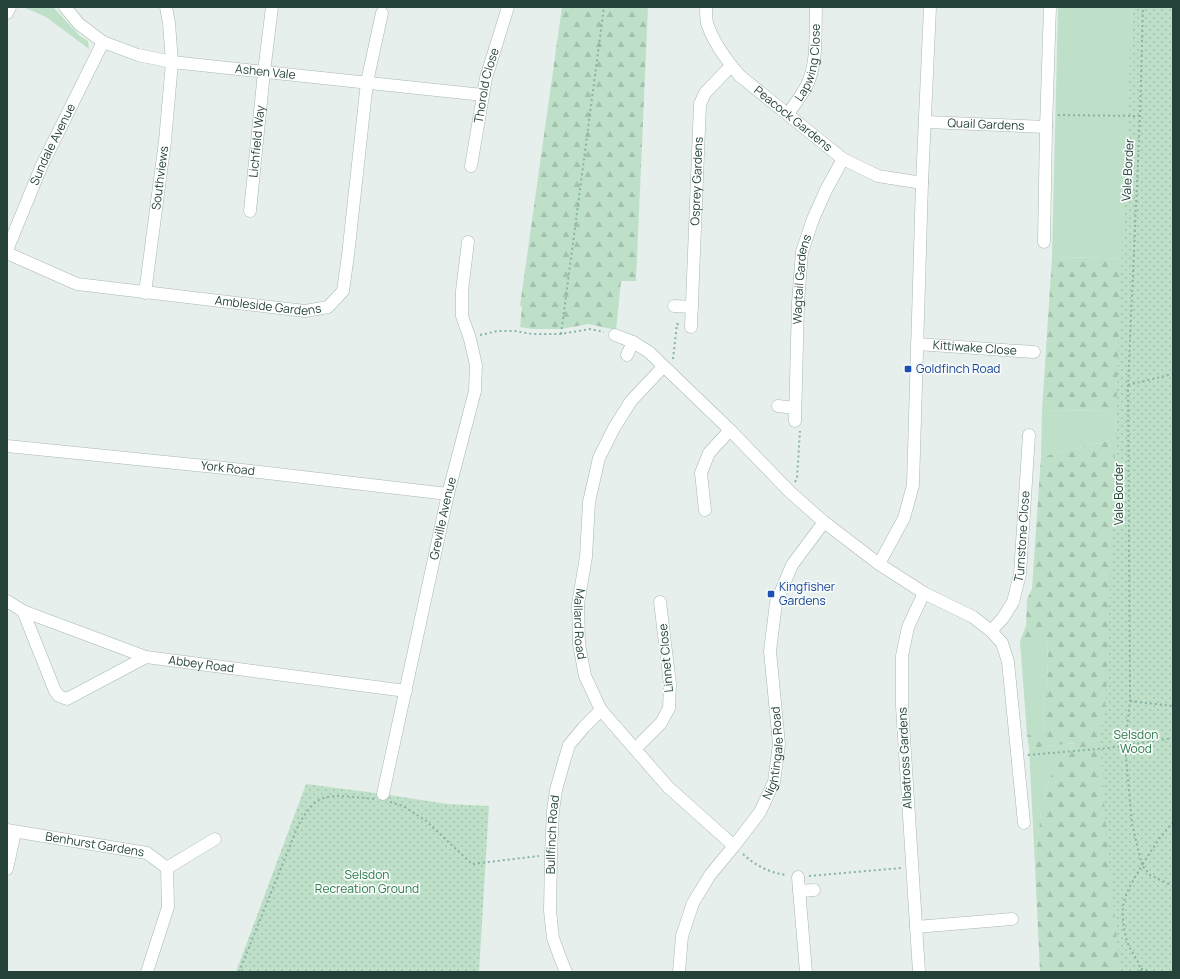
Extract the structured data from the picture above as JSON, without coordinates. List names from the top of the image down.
{
  "streets": {
    "street": [
      "Lapwing Close",
      "Ashen Vale",
      "Thorold Close",
      "Peacock Gardens",
      "Quail Gardens",
      "Lichfield Way",
      "Sundale Avenue",
      "Southviews",
      "Osprey Gardens",
      "Wagtail Gardens",
      "Ambleside Gardens",
      "Kittiwake Close",
      "York Road",
      "Greville Avenue",
      "Turnstone Close",
      "Mallard Road",
      "Linnet Close",
      "Abbey Road",
      "Nightingale Road",
      "Albatross Gardens",
      "Bullfinch Road",
      "Benhurst Gardens"
    ],
    "path": ["Vale Border"]
  },
  "crossings": [
    ["Lapwing Close", "Peacock Gardens"],
    ["Ashen Vale", "Thorold Close"],
    ["Ashen Vale", "Lichfield Way"],
    ["Ashen Vale", "Sundale Avenue"],
    ["Ashen Vale", "Southviews"],
    ["Ashen Vale", "Ambleside Gardens"],
    ["Peacock Gardens", "Osprey Gardens"],
    ["Peacock Gardens", "Wagtail Gardens"],
    ["Southviews", "Ambleside Gardens"],
    ["York Road", "Greville Avenue"],
    ["Greville Avenue", "Abbey Road"],
    ["Mallard Road", "Linnet Close"],
    ["Mallard Road", "Nightingale Road"],
    ["Mallard Road", "Bullfinch Road"]
  ],
  "parks": ["Selsdon Wood", "Selsdon Recreation Ground"],
  "places": {
    "transit": ["Goldfinch Road", "Kingfisher Gardens"]
  }
}
